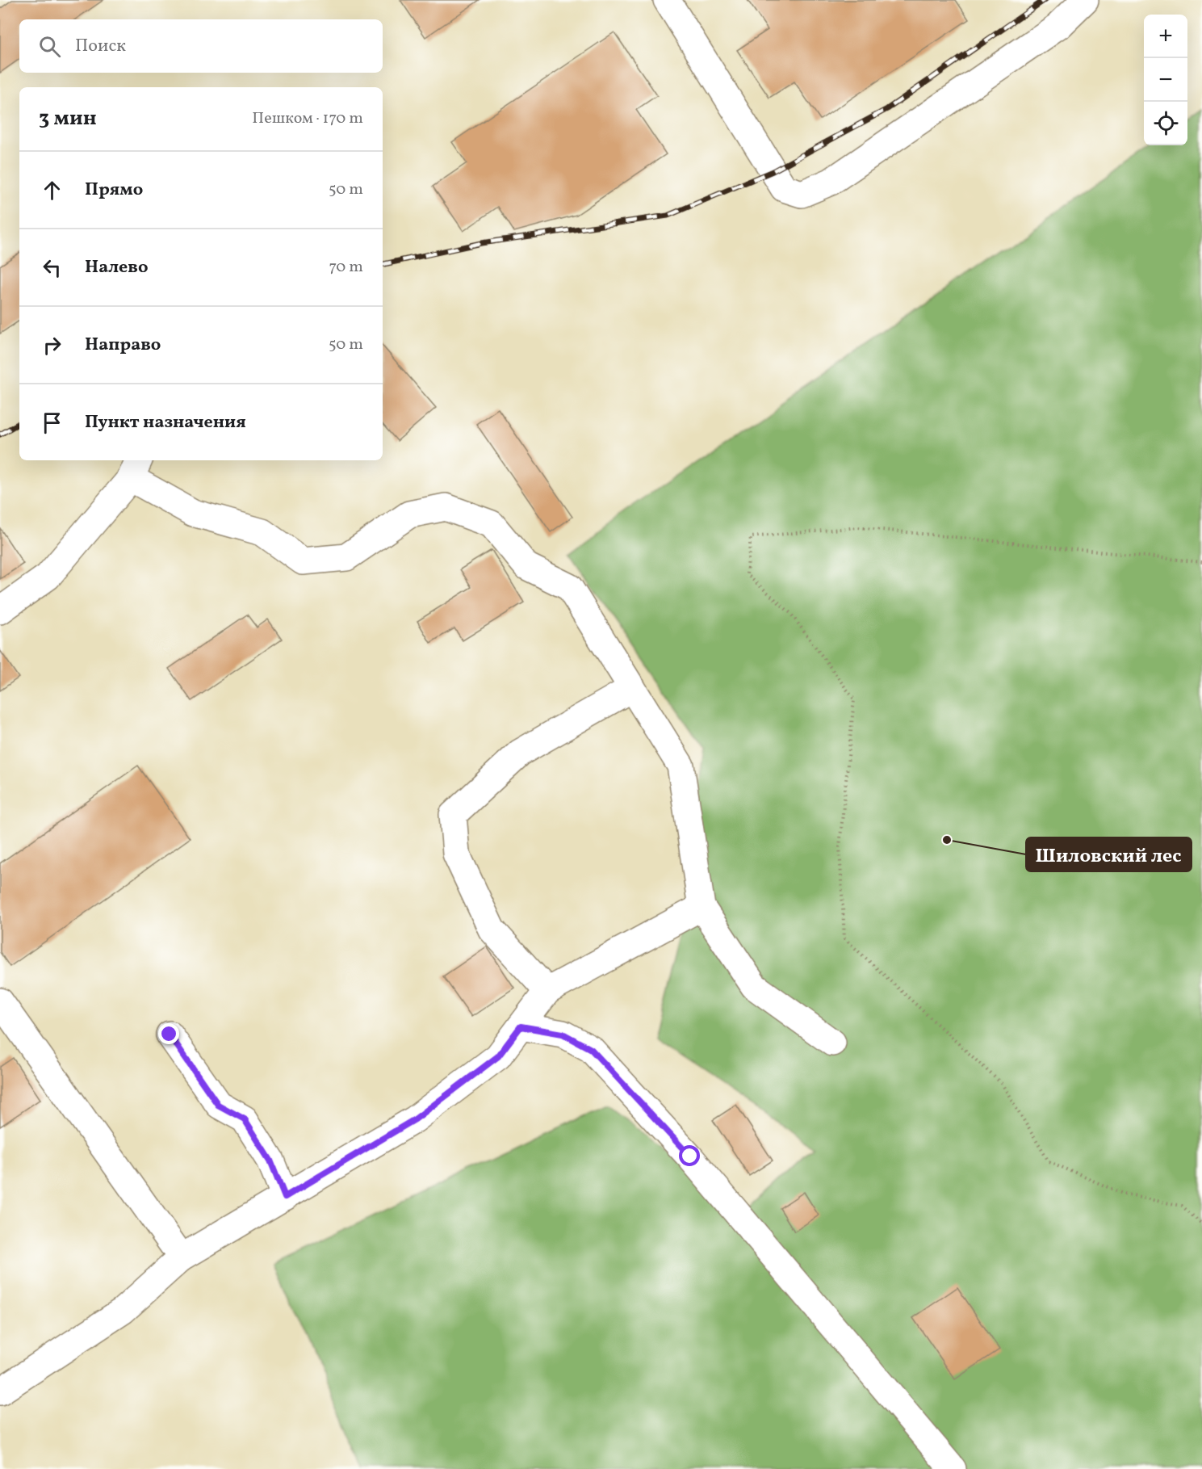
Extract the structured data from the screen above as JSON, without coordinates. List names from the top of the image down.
{
  "places": ["Шиловский лес"],
  "page": {
    "map_buttons": ["+", "−"],
    "search": "Поиск",
    "heading": ["3 мин", "Пешком · 170 m"],
    "list": [
      ["Прямо", "50 m"],
      ["Налево", "70 m"],
      ["Направо", "50 m"],
      "Пункт назначения"
    ]
  }
}
